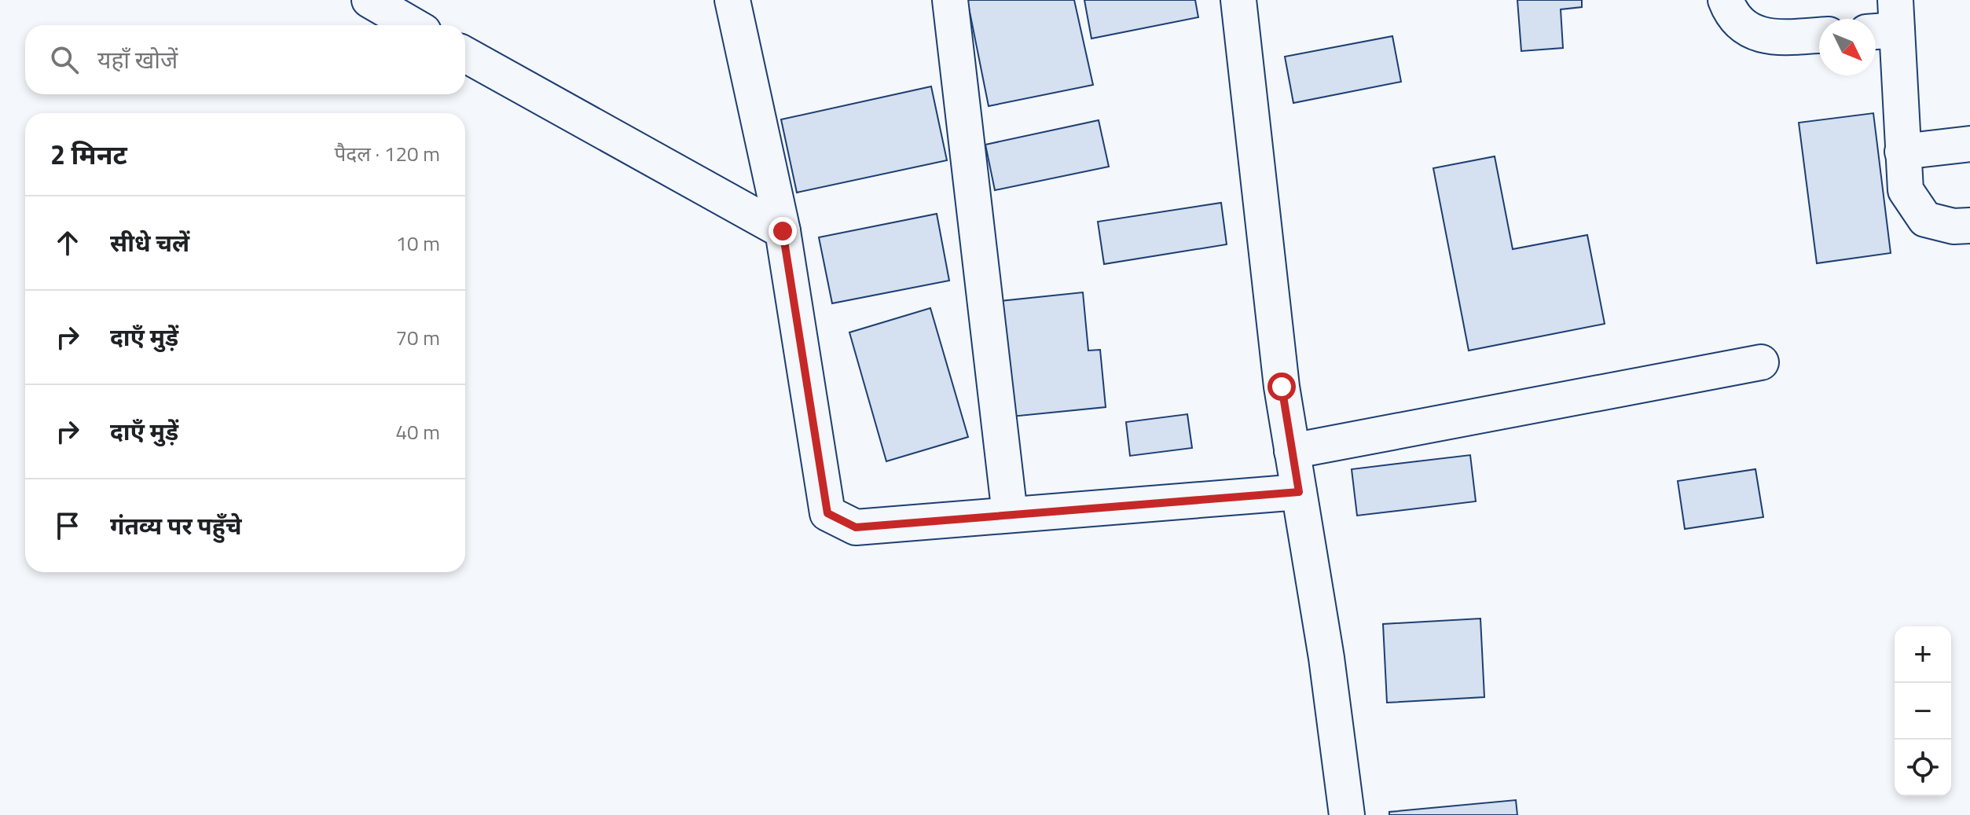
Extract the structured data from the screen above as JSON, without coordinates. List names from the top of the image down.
{
  "north": "bottom right",
  "page": {
    "search": "यहाँ खोजें",
    "heading": ["2 मिनट", "पैदल · 120 m"],
    "list": [
      ["सीधे चलें", "10 m"],
      ["दाएँ मुड़ें", "70 m"],
      ["दाएँ मुड़ें", "40 m"],
      "गंतव्य पर पहुँचे"
    ],
    "map_buttons": ["+", "−"]
  }
}
